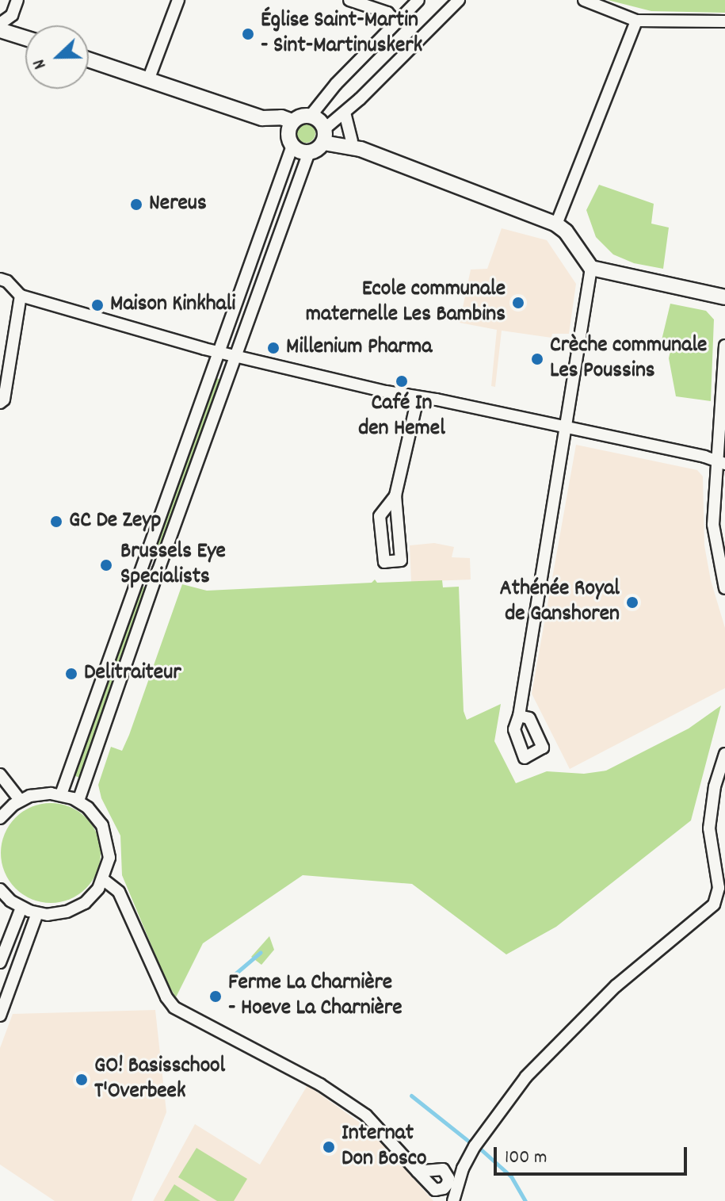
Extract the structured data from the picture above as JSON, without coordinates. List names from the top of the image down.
{
  "places": [
    "Église Saint-Martin - Sint-Martinuskerk",
    "Nereus",
    "Ecole communale maternelle Les Bambins",
    "Maison Kinkhali",
    "Millenium Pharma",
    "Crèche communale Les Poussins",
    "Café In den Hemel",
    "GC De Zeyp",
    "Brussels Eye Specialists",
    "Athénée Royal de Ganshoren",
    "Delitraiteur",
    "Ferme La Charnière - Hoeve La Charnière",
    "GO! Basisschool T'Overbeek",
    "Internat Don Bosco"
  ],
  "scale_bar": "100 m",
  "north": "left"
}
